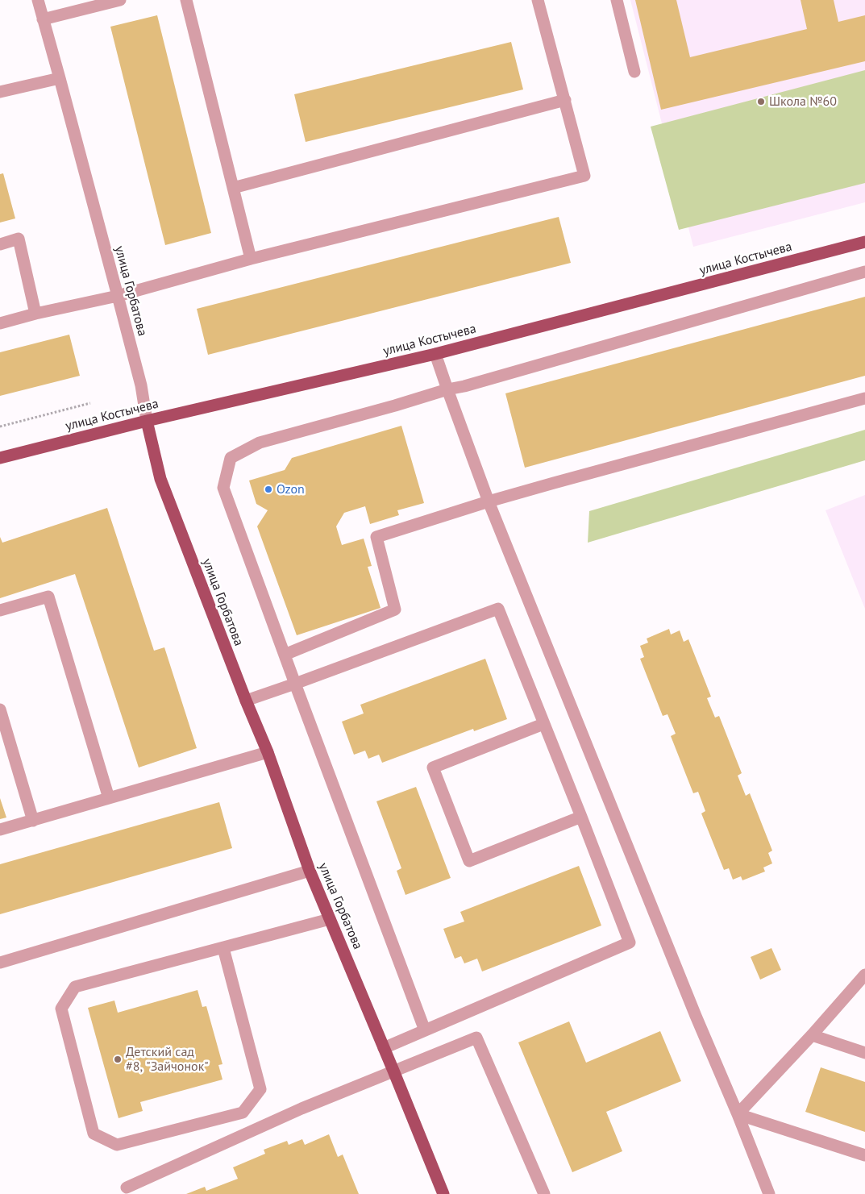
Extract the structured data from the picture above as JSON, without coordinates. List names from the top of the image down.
{
  "streets": {
    "main road": ["улица Костычева", "улица Горбатова"]
  },
  "crossings": [
    ["улица Костычева", "улица Горбатова"]
  ],
  "places": ["Школа №60", "Ozon", "Детский сад #8, \"Зайчонок\""]
}
